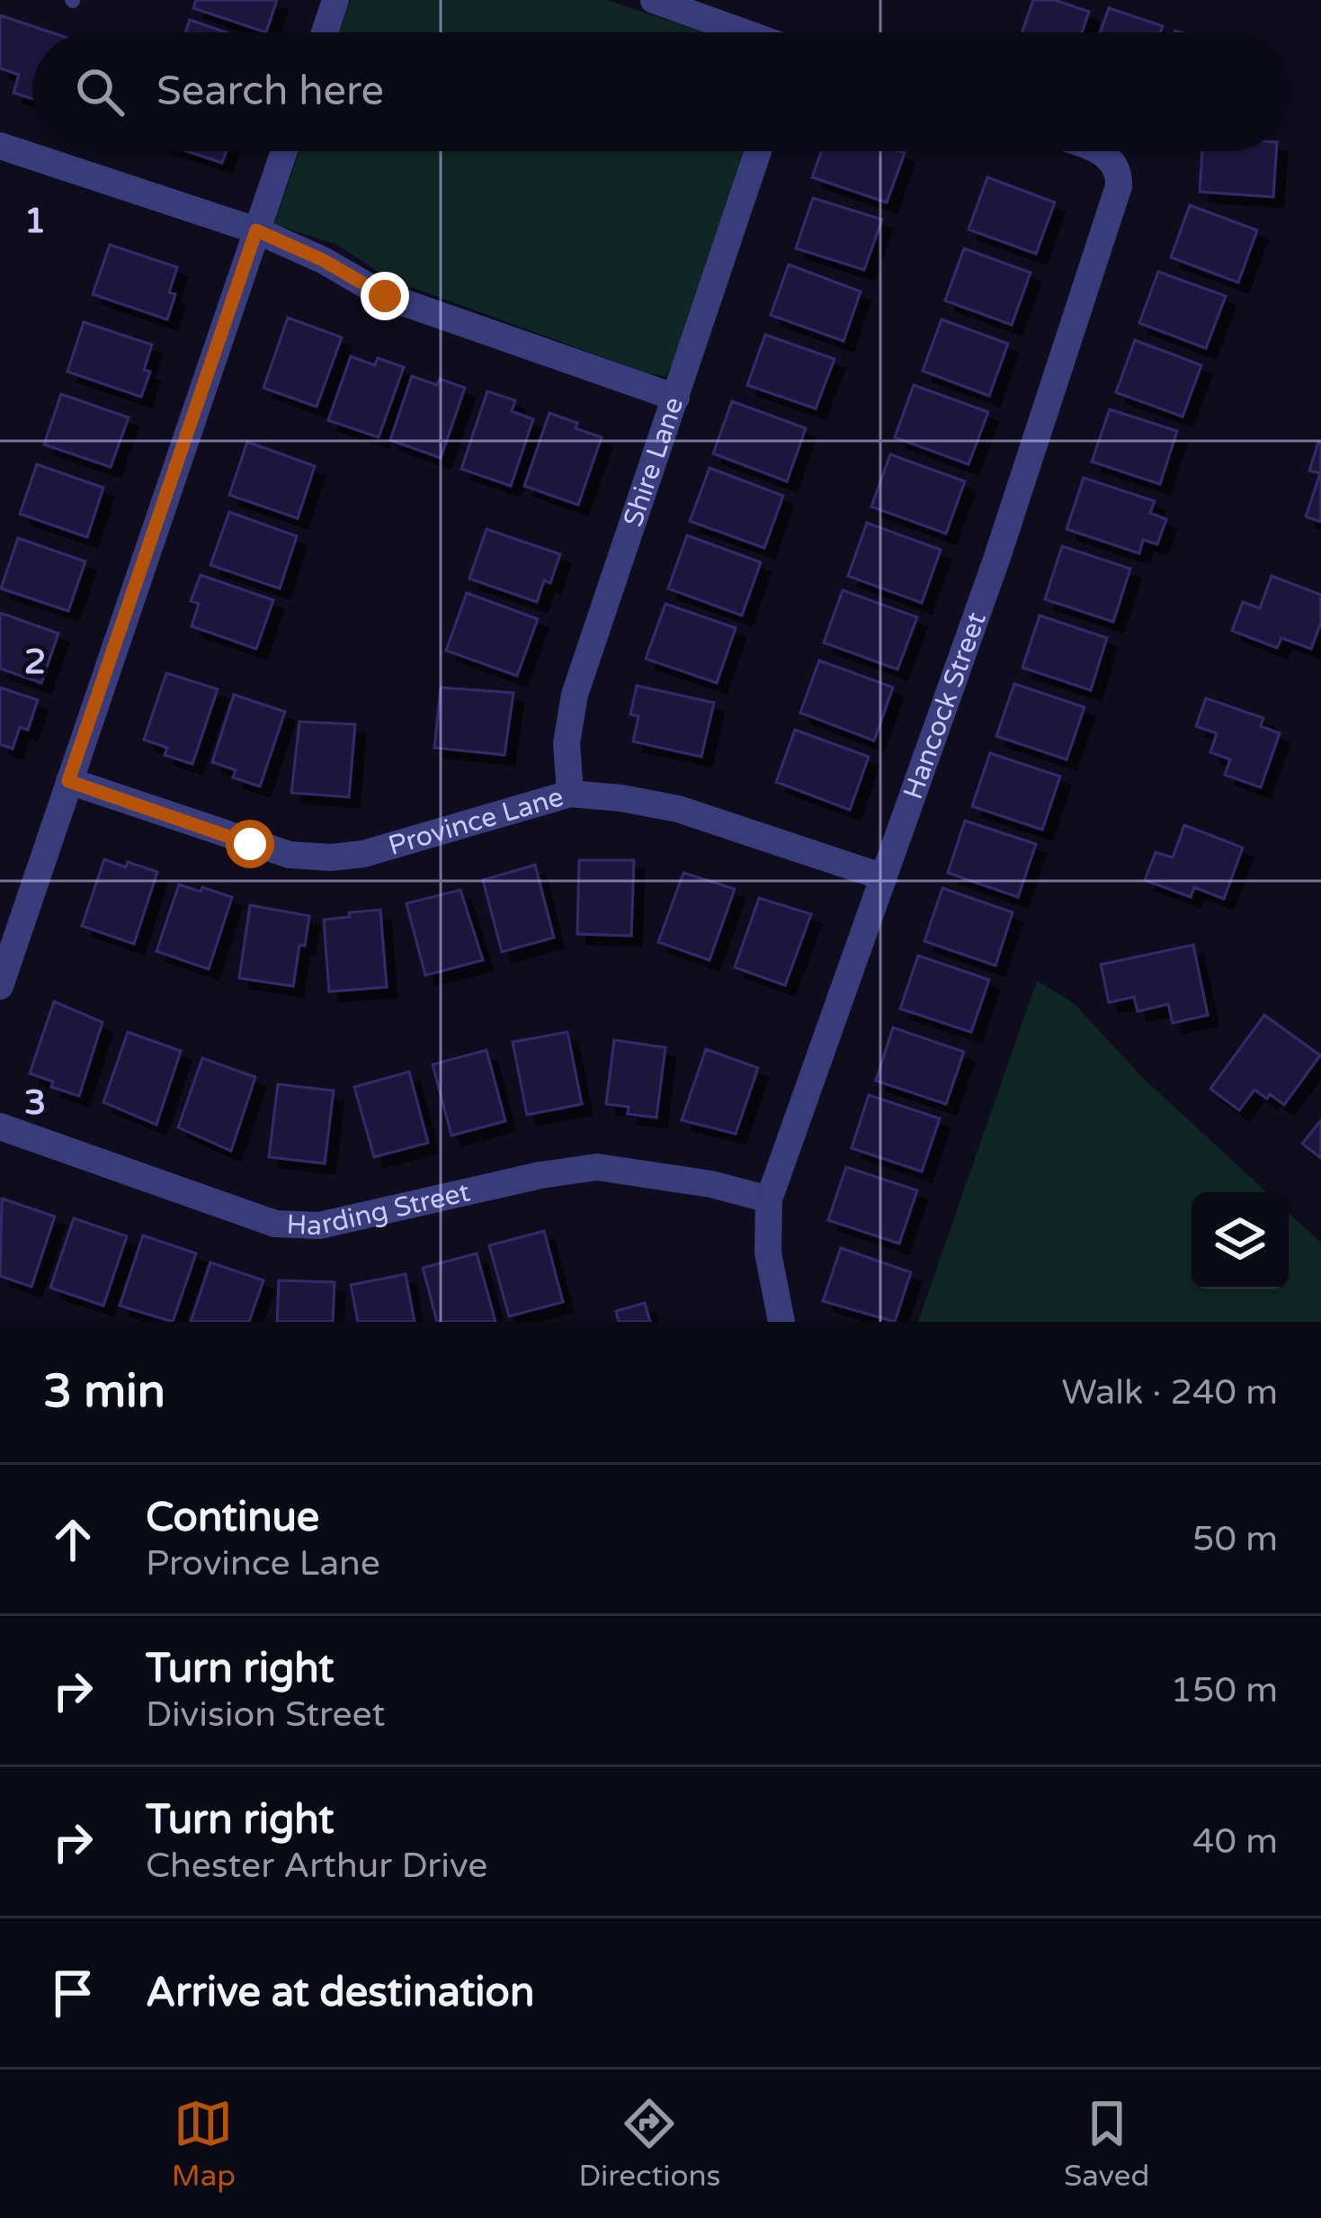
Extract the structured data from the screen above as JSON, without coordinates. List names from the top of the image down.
{
  "streets": {
    "street": [
      "Shire Lane",
      "Hancock Street",
      "Province Lane",
      "Harding Street"
    ]
  },
  "crossings": [
    ["Shire Lane", "Province Lane"],
    ["Hancock Street", "Province Lane"],
    ["Hancock Street", "Harding Street"]
  ],
  "page": {
    "search": "Search here",
    "heading": ["3 min", "Walk · 240 m"],
    "list": [
      ["Continue", "Province Lane", "50 m"],
      ["Turn right", "Division Street", "150 m"],
      ["Turn right", "Chester Arthur Drive", "40 m"],
      "Arrive at destination"
    ],
    "nav": ["Map", "Directions", "Saved"]
  },
  "grid": {
    "rows": ["1", "2", "3"]
  }
}
